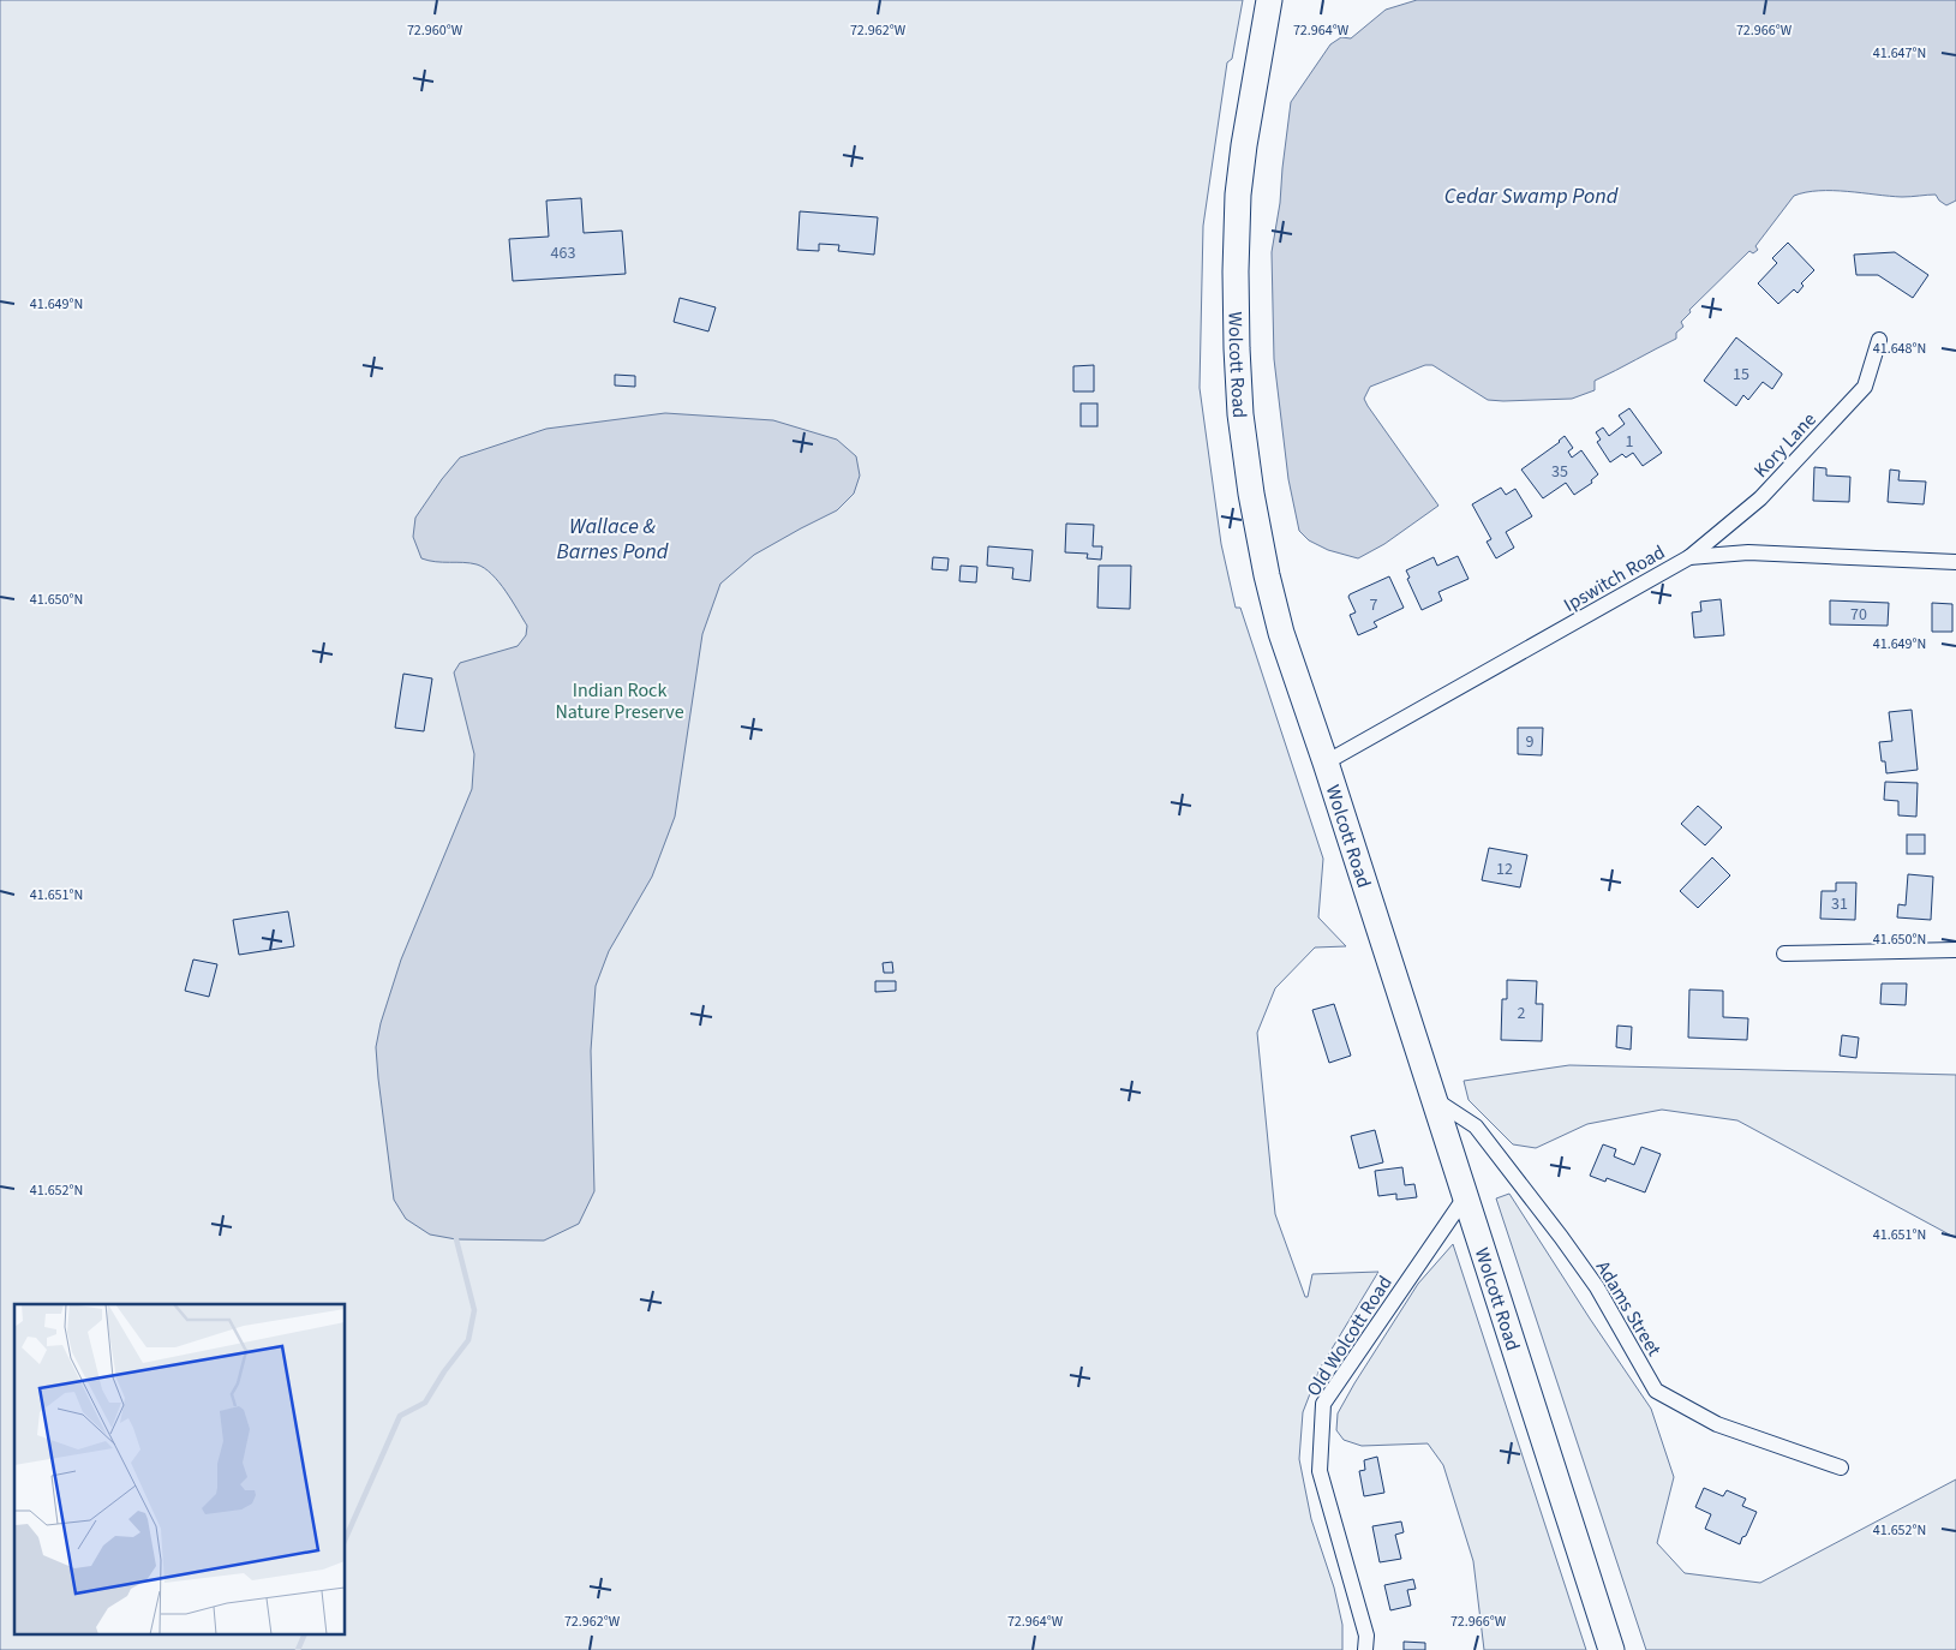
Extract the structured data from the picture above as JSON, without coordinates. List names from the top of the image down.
{
  "streets": {
    "main road": ["Wolcott Road"],
    "street": [
      "Kory Lane",
      "Ipswitch Road",
      "Adams Street",
      "Old Wolcott Road"
    ]
  },
  "crossings": [
    ["Wolcott Road", "Ipswitch Road"],
    ["Wolcott Road", "Adams Street"],
    ["Wolcott Road", "Old Wolcott Road"],
    ["Kory Lane", "Ipswitch Road"]
  ],
  "water": ["Cedar Swamp Pond", "Wallace & Barnes Pond"],
  "parks": ["Indian Rock Nature Preserve"],
  "house_numbers": [
    "463",
    "15",
    "1",
    "35",
    "7",
    "70",
    "9",
    "12",
    "31",
    "2"
  ],
  "coordinates": [
    "72.960°W",
    "72.962°W",
    "72.964°W",
    "72.966°W",
    "41.647°N",
    "41.649°N",
    "41.648°N",
    "41.650°N",
    "41.651°N",
    "41.652°N"
  ]
}
